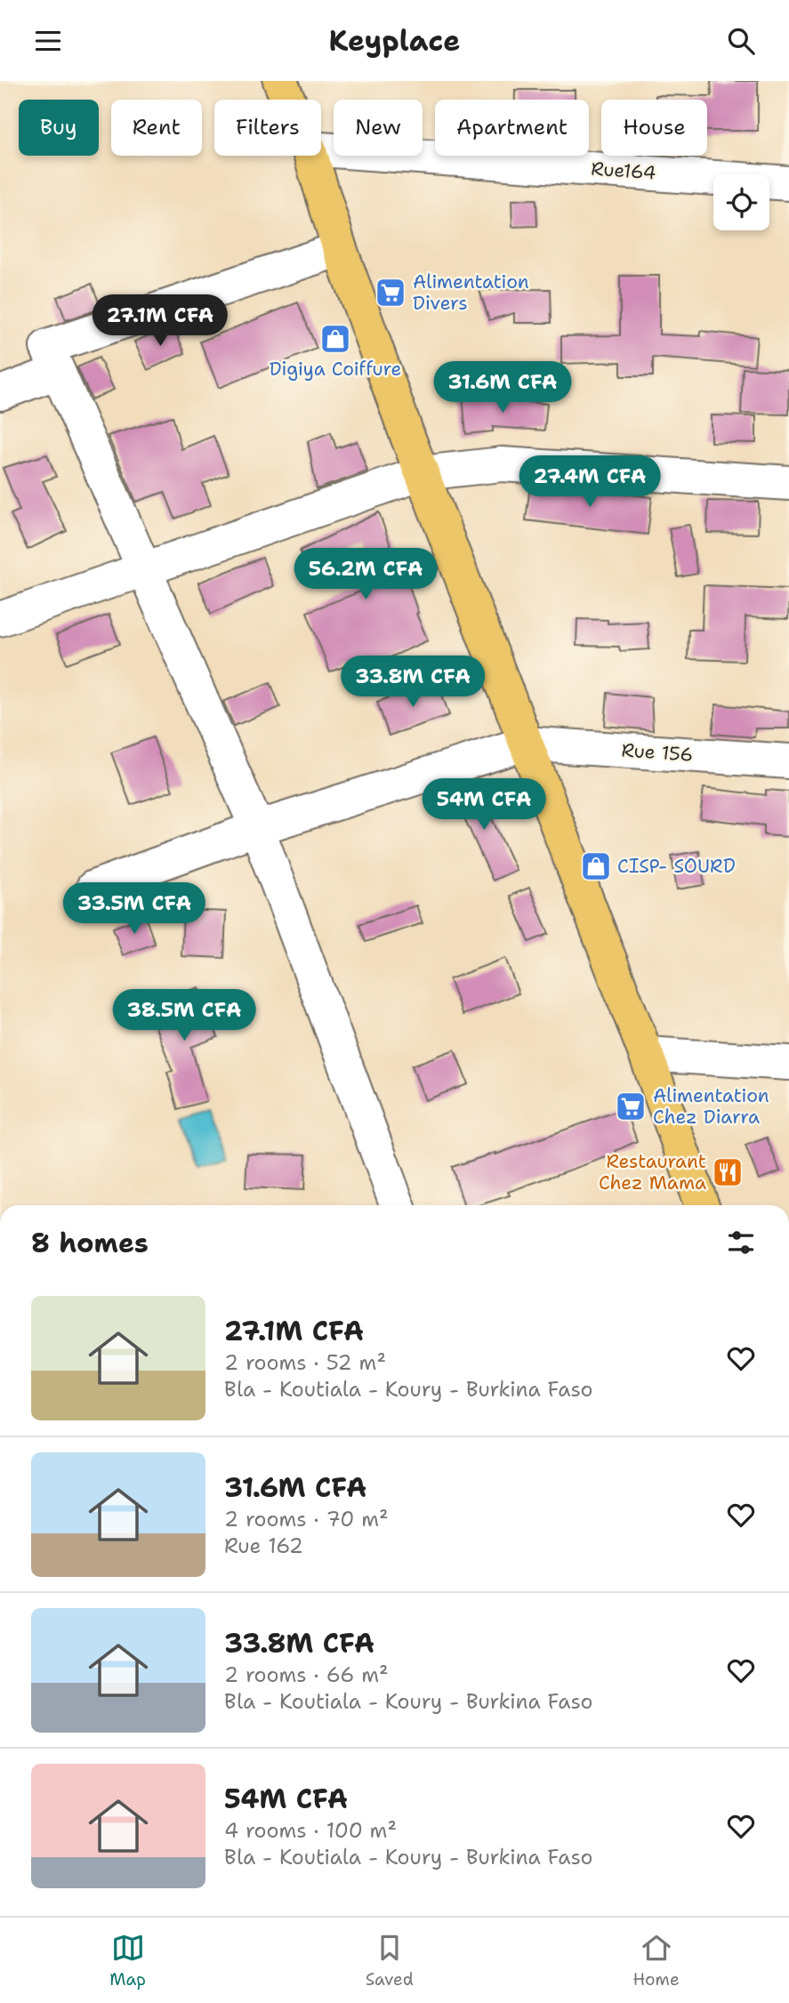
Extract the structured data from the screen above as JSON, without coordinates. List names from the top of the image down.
{
  "streets": {
    "street": ["Rue164", "Rue 156"]
  },
  "places": {
    "supermarket": ["Alimentation Divers", "Alimentation Chez Diarra"],
    "shop": ["Digiya Coiffure", "CISP- SOURD"],
    "restaurant": ["Restaurant Chez Mama"]
  },
  "page": {
    "header": "Keyplace",
    "chip": [
      "Buy",
      "Rent",
      "Filters",
      "New",
      "Apartment",
      "House"
    ],
    "price": [
      "27.1M CFA",
      "31.6M CFA",
      "27.4M CFA",
      "56.2M CFA",
      "33.8M CFA",
      "54M CFA",
      "33.5M CFA",
      "38.5M CFA"
    ],
    "heading": "8 homes",
    "list": [
      {
        "name": "27.1M CFA",
        "note": "2 rooms · 52 m² · Bla - Koutiala - Koury - Burkina Faso"
      },
      {
        "name": "31.6M CFA",
        "note": "2 rooms · 70 m² · Rue 162"
      },
      {
        "name": "33.8M CFA",
        "note": "2 rooms · 66 m² · Bla - Koutiala - Koury - Burkina Faso"
      },
      {
        "name": "54M CFA",
        "note": "4 rooms · 100 m² · Bla - Koutiala - Koury - Burkina Faso"
      }
    ],
    "tabs": ["Map", "Saved", "Home"]
  }
}
